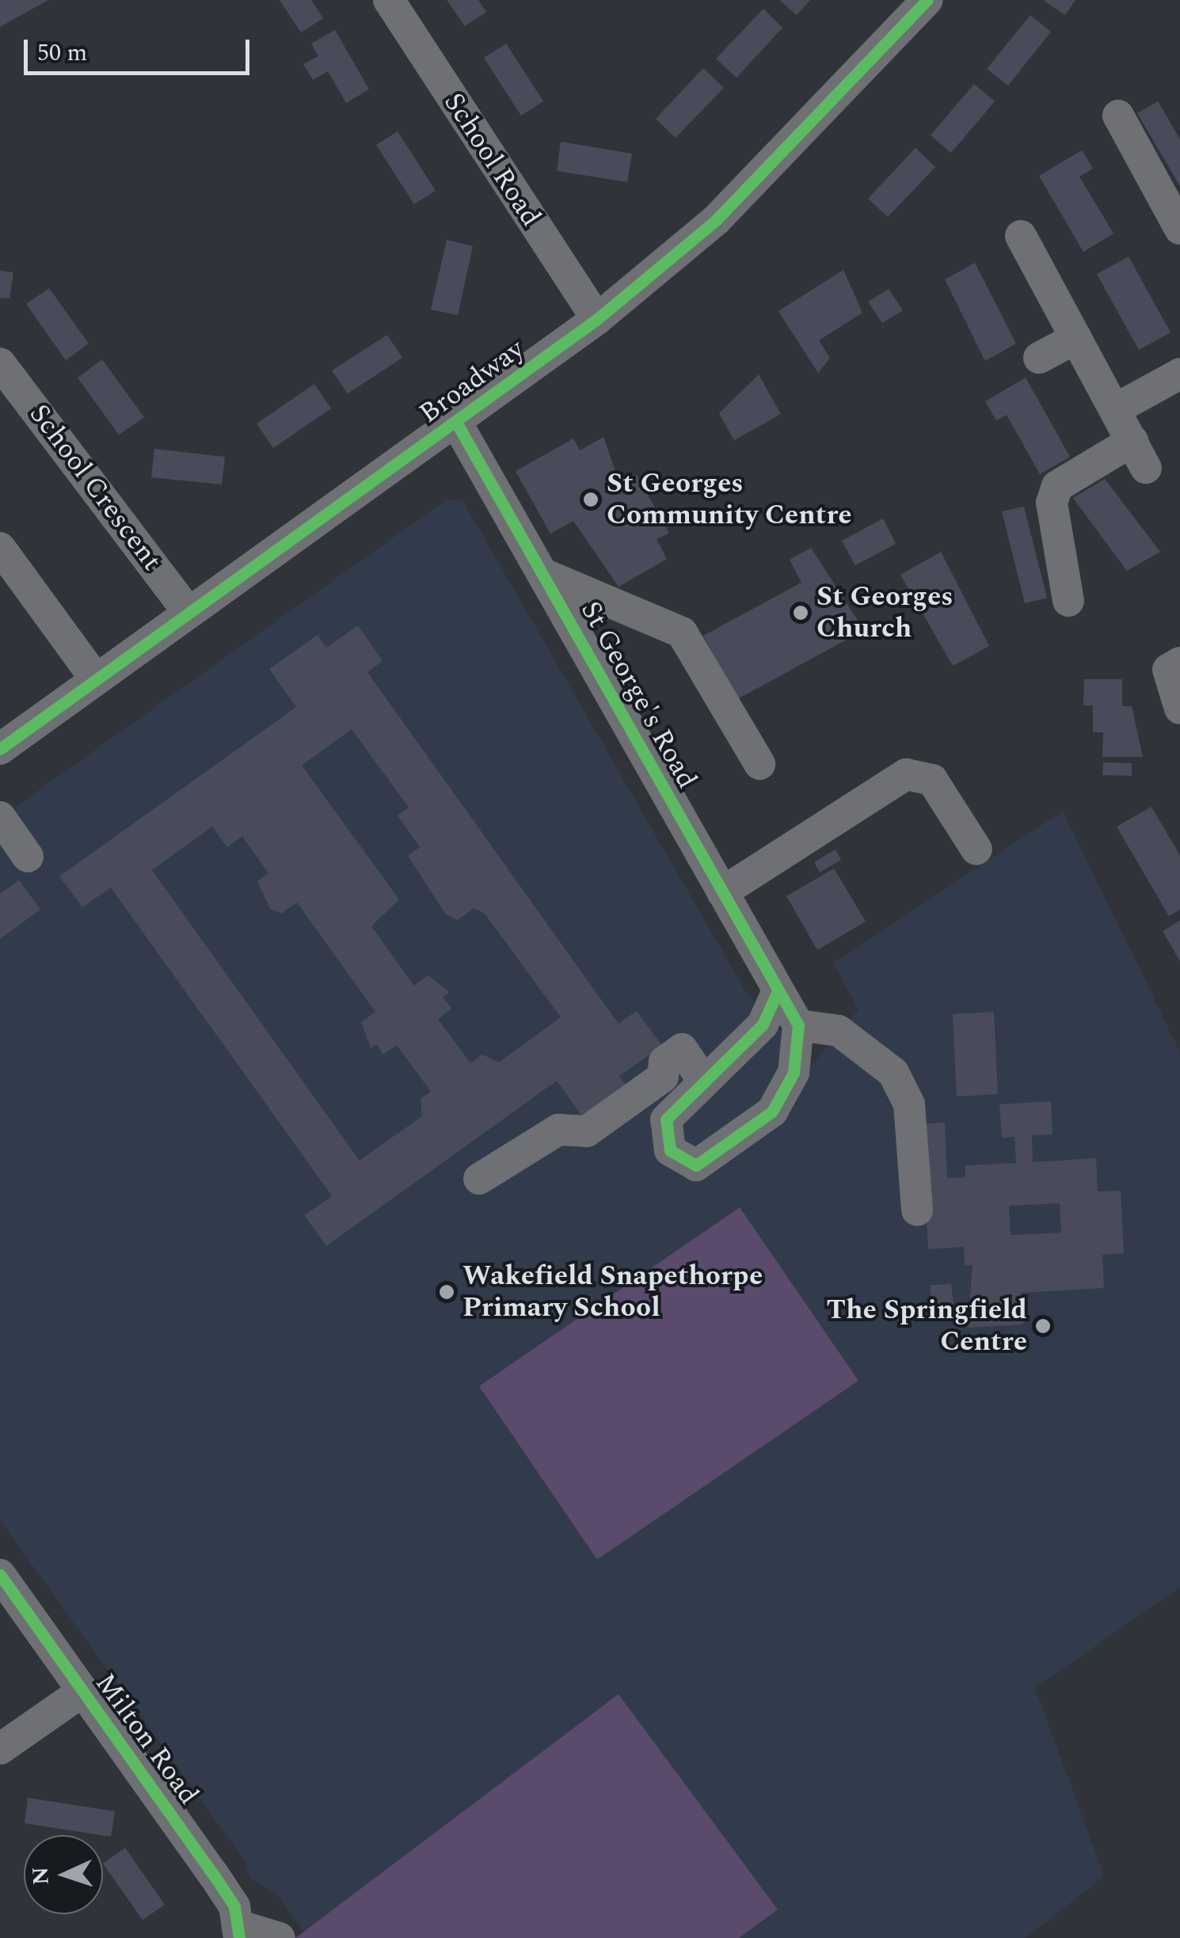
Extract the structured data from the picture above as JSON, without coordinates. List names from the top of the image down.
{
  "streets": {
    "street": [
      "School Road",
      "Broadway",
      "School Crescent",
      "St George's Road",
      "Milton Road"
    ]
  },
  "crossings": [
    ["School Road", "Broadway"],
    ["Broadway", "School Crescent"],
    ["Broadway", "St George's Road"]
  ],
  "places": [
    "St Georges Community Centre",
    "St Georges Church",
    "Wakefield Snapethorpe Primary School",
    "The Springfield Centre"
  ],
  "scale_bar": "50 m",
  "north": "left"
}
